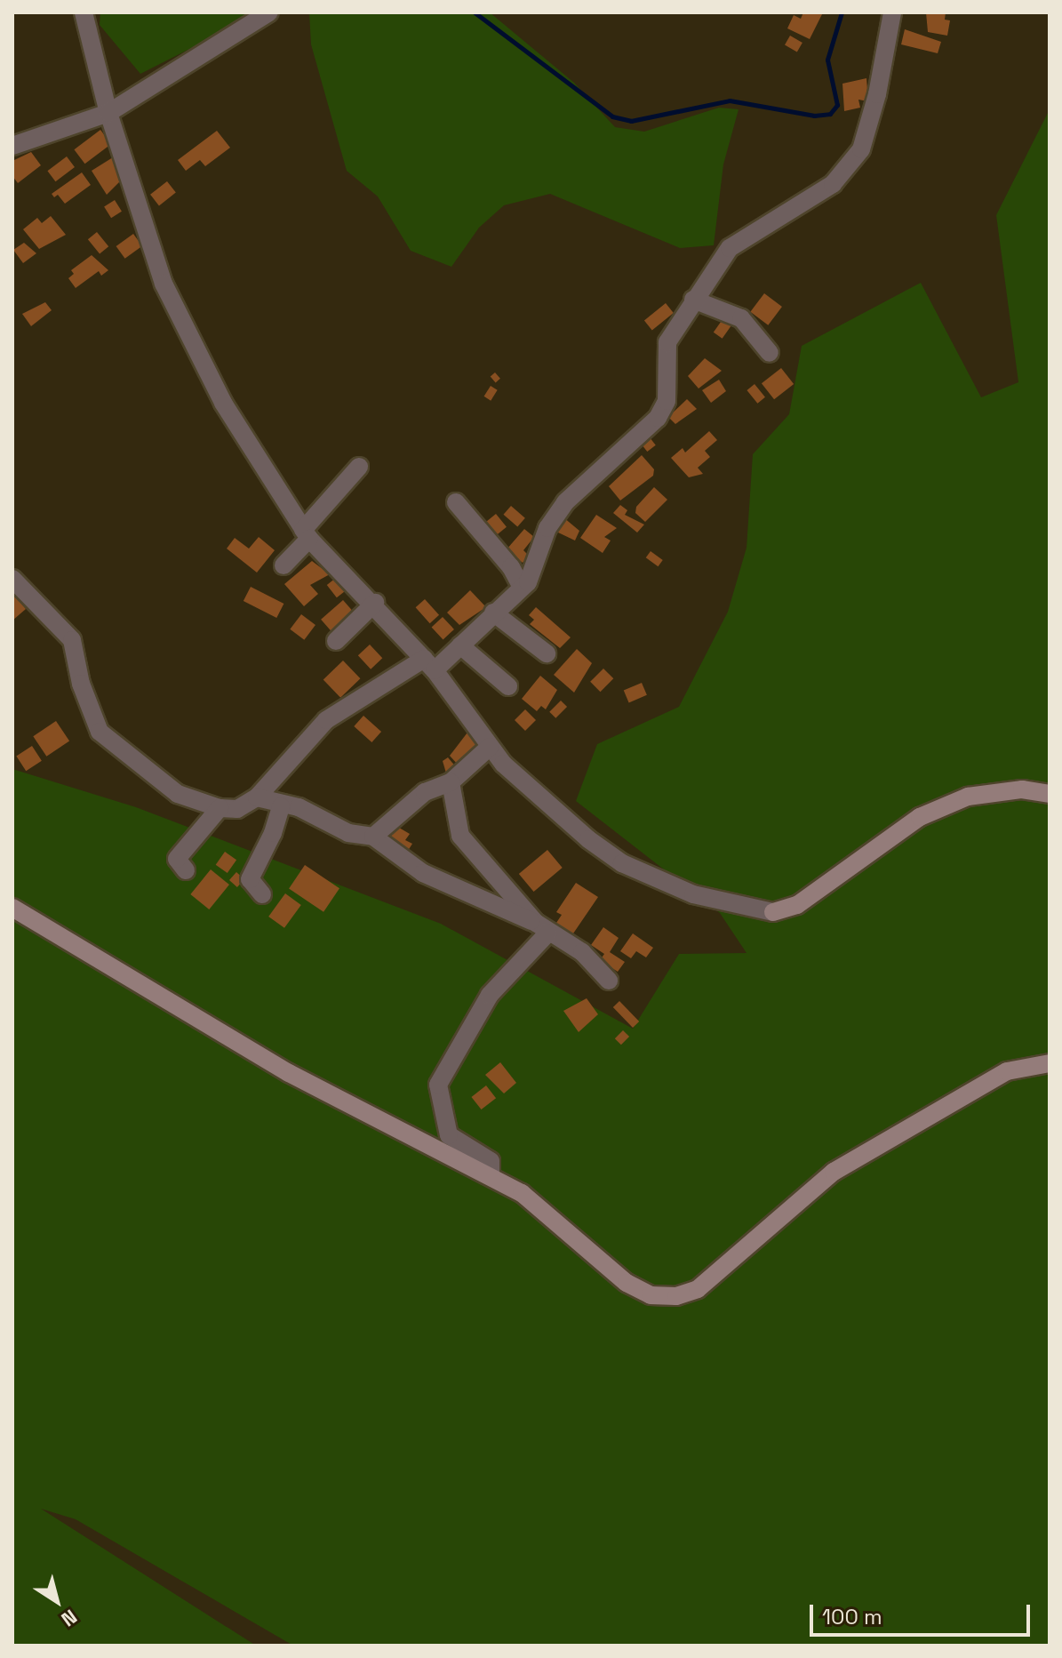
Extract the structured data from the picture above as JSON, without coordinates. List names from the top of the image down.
{
  "scale_bar": "100 m",
  "north": "bottom right"
}
